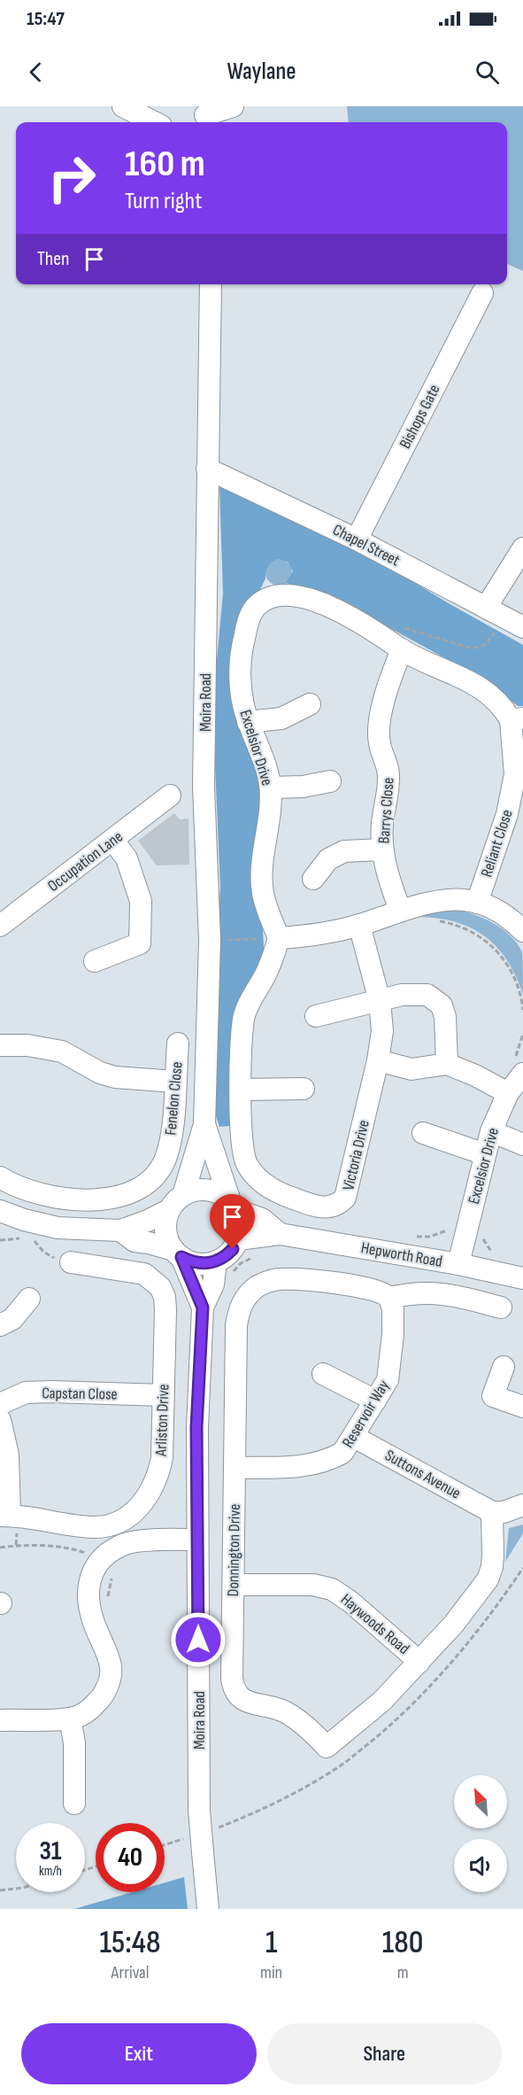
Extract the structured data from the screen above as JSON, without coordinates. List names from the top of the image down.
{
  "streets": {
    "street": [
      "Bishops Gate",
      "Chapel Street",
      "Moira Road",
      "Excelsior Drive",
      "Barrys Close",
      "Reliant Close",
      "Occupation Lane",
      "Fenelon Close",
      "Victoria Drive",
      "Hepworth Road",
      "Capstan Close",
      "Reservoir Way",
      "Arliston Drive",
      "Suttons Avenue",
      "Donnington Drive",
      "Haywoods Road"
    ]
  },
  "crossings": [
    ["Bishops Gate", "Chapel Street"],
    ["Chapel Street", "Moira Road"],
    ["Moira Road", "Hepworth Road"],
    ["Excelsior Drive", "Barrys Close"],
    ["Excelsior Drive", "Reliant Close"],
    ["Excelsior Drive", "Victoria Drive"],
    ["Excelsior Drive", "Hepworth Road"],
    ["Capstan Close", "Arliston Drive"],
    ["Reservoir Way", "Suttons Avenue"],
    ["Reservoir Way", "Donnington Drive"],
    ["Suttons Avenue", "Donnington Drive"],
    ["Donnington Drive", "Haywoods Road"]
  ],
  "north": "top left",
  "page": {
    "status": "15:47",
    "header": "Waylane",
    "turn": ["160 m", "Turn right"],
    "then": "Then",
    "speed": "31 km/h",
    "limit": "40",
    "eta": [
      "15:48",
      "Arrival",
      "1",
      "min",
      "180",
      "m"
    ],
    "buttons": ["Exit", "Share"]
  }
}
